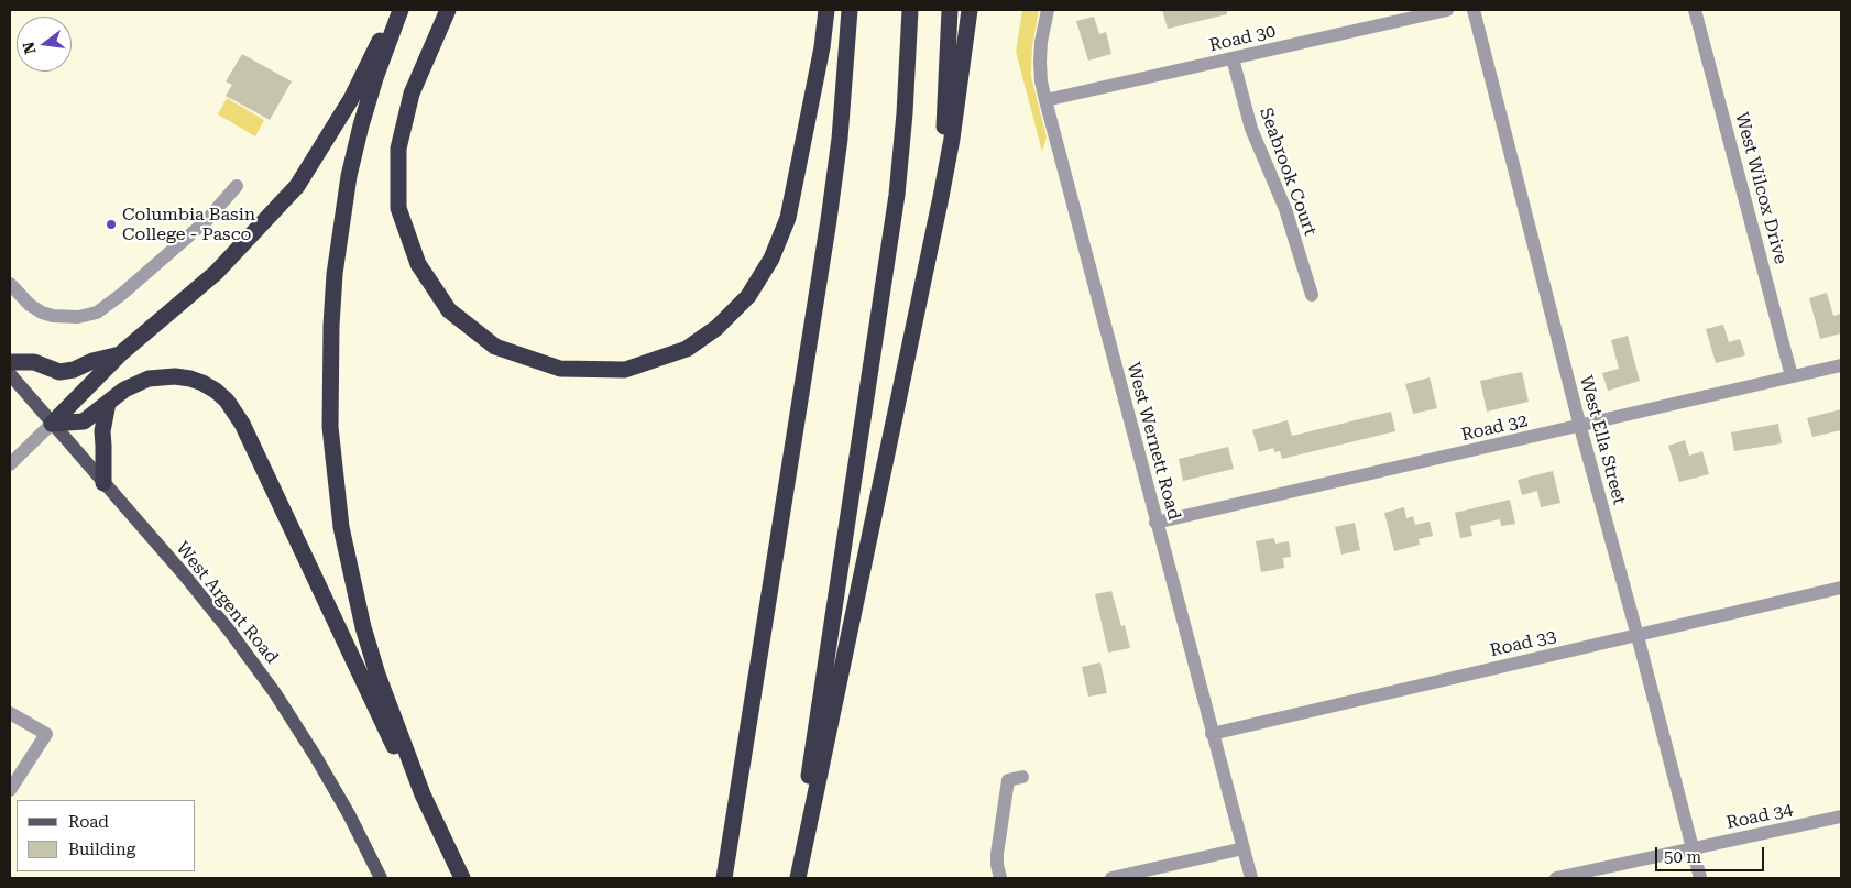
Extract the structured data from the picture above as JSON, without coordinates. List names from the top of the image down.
{
  "streets": {
    "main road": ["West Argent Road"],
    "street": [
      "Road 30",
      "Seabrook Court",
      "West Wilcox Drive",
      "Road 32",
      "West Ella Street",
      "West Wernett Road",
      "Road 33",
      "Road 34"
    ]
  },
  "crossings": [
    ["Road 30", "Seabrook Court"],
    ["Road 30", "West Wernett Road"],
    ["West Wilcox Drive", "Road 32"],
    ["Road 32", "West Ella Street"],
    ["Road 32", "West Wernett Road"],
    ["West Ella Street", "Road 33"],
    ["West Ella Street", "Road 34"],
    ["West Wernett Road", "Road 33"]
  ],
  "places": ["Columbia Basin College - Pasco"],
  "legend": ["Road", "Building"],
  "scale_bar": "50 m",
  "north": "left"
}
